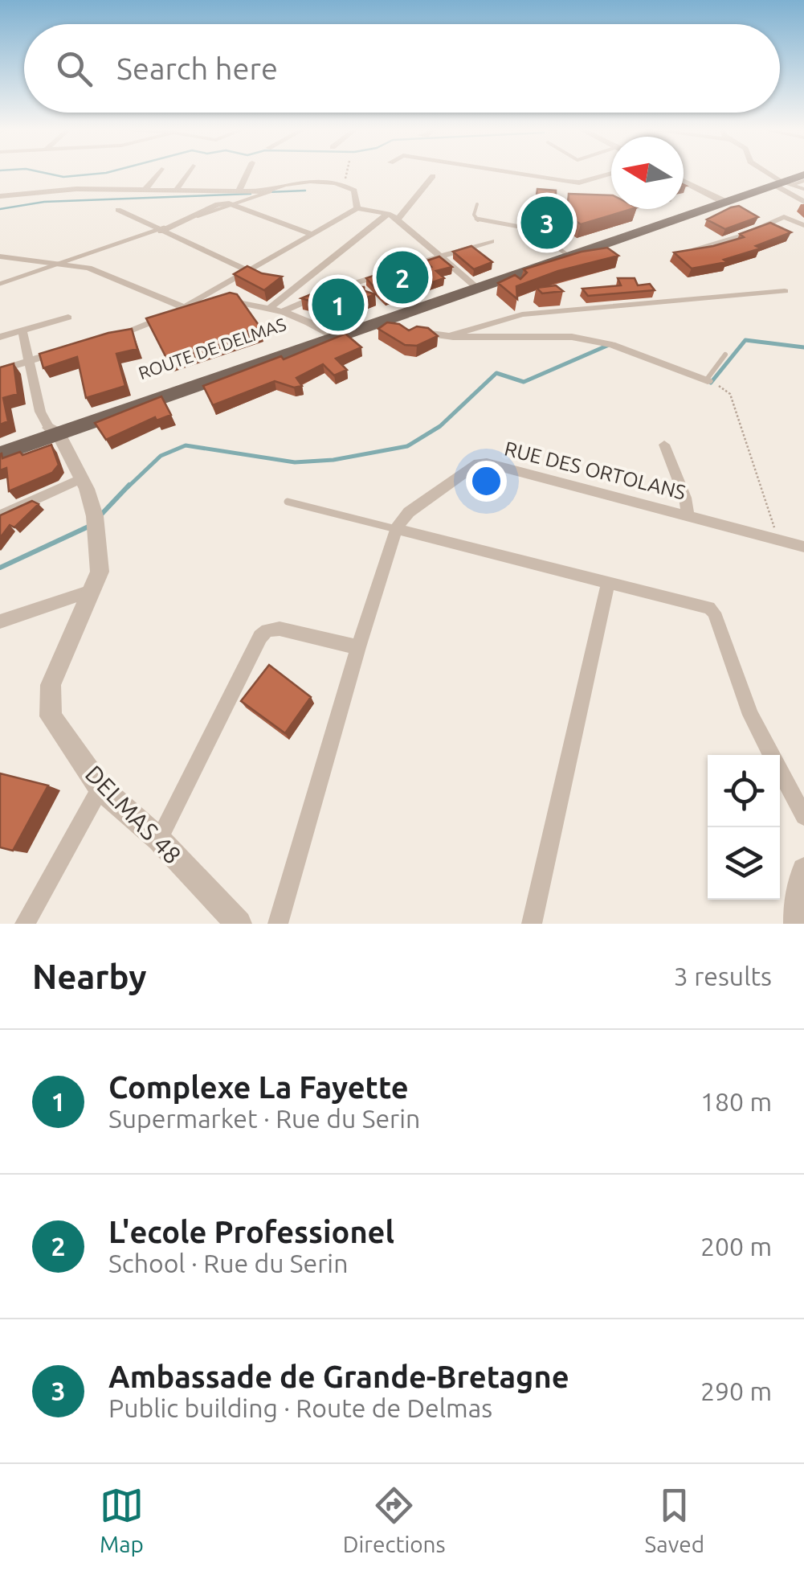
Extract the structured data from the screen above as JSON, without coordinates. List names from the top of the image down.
{
  "streets": {
    "main road": ["ROUTE DE DELMAS"],
    "street": ["RUE DES ORTOLANS", "DELMAS 48"]
  },
  "crossings": [
    ["ROUTE DE DELMAS", "DELMAS 48"]
  ],
  "north": "left",
  "page": {
    "search": "Search here",
    "pins": ["3", "2", "1"],
    "heading": ["Nearby", "3 results"],
    "list": [
      {
        "mark": "1",
        "name": "Complexe La Fayette",
        "note": "Supermarket · Rue du Serin",
        "value": "180 m"
      },
      {
        "mark": "2",
        "name": "L'ecole Professionel",
        "note": "School · Rue du Serin",
        "value": "200 m"
      },
      {
        "mark": "3",
        "name": "Ambassade de Grande-Bretagne",
        "note": "Public building · Route de Delmas",
        "value": "290 m"
      }
    ],
    "nav": ["Map", "Directions", "Saved"]
  }
}
